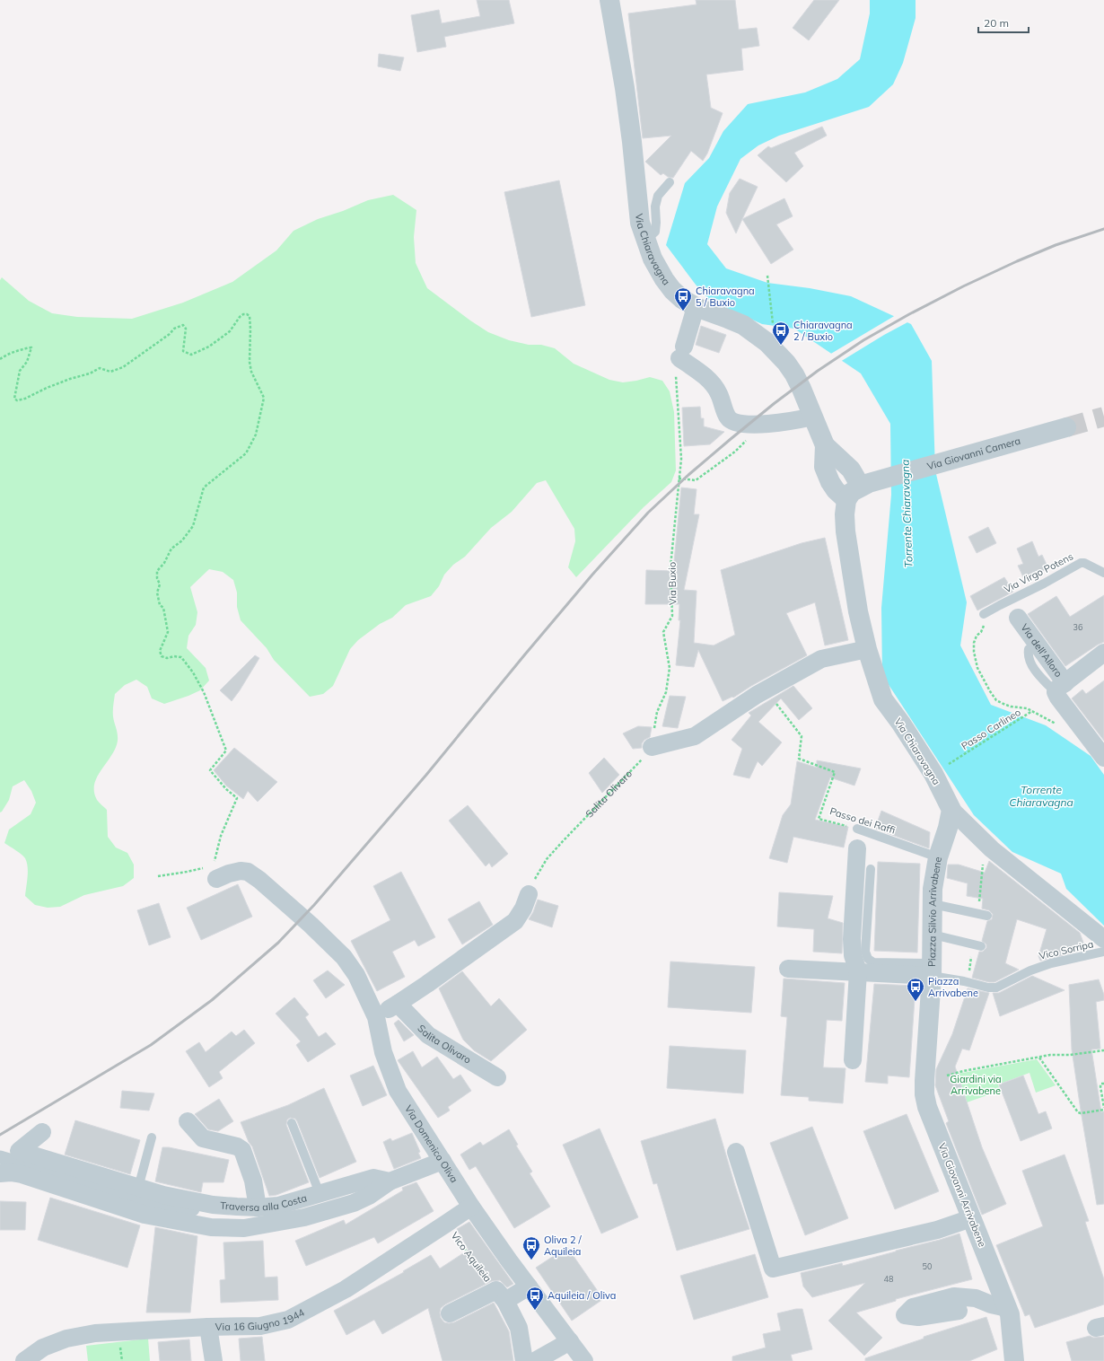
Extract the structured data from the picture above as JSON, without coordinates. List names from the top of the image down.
{
  "streets": {
    "street": [
      "Via Chiaravagna",
      "Via Giovanni Camera",
      "Via dell'Alloro",
      "Salita Olivaro",
      "Piazza Silvio Arrivabene",
      "Via Domenico Oliva",
      "Via Giovanni Arrivabene",
      "Traversa alla Costa",
      "Vico Aquileia",
      "Via 16 Giugno 1944"
    ],
    "lane": ["Via Virgo Potens", "Passo dei Raffi", "Vico Sorripa"],
    "path": ["Via Buxio", "Passo Carlineo"]
  },
  "crossings": [
    ["Via Chiaravagna", "Via Giovanni Camera"],
    ["Via Chiaravagna", "Passo Carlineo"],
    ["Via Chiaravagna", "Piazza Silvio Arrivabene"],
    ["Via Virgo Potens", "Passo Carlineo"],
    ["Via Buxio", "Salita Olivaro"],
    ["Passo dei Raffi", "Piazza Silvio Arrivabene"],
    ["Piazza Silvio Arrivabene", "Vico Sorripa"],
    ["Piazza Silvio Arrivabene", "Via Giovanni Arrivabene"],
    ["Via Domenico Oliva", "Via 16 Giugno 1944"],
    ["Vico Aquileia", "Via 16 Giugno 1944"]
  ],
  "water": ["Torrente Chiaravagna"],
  "parks": ["Giardini via Arrivabene"],
  "places": {
    "bus stop": [
      "Chiaravagna 5 / Buxio",
      "Chiaravagna 2 / Buxio",
      "Piazza Arrivabene",
      "Oliva 2 / Aquileia",
      "Aquileia / Oliva"
    ]
  },
  "house_numbers": ["36", "50", "48"],
  "scale_bar": "20 m"
}
